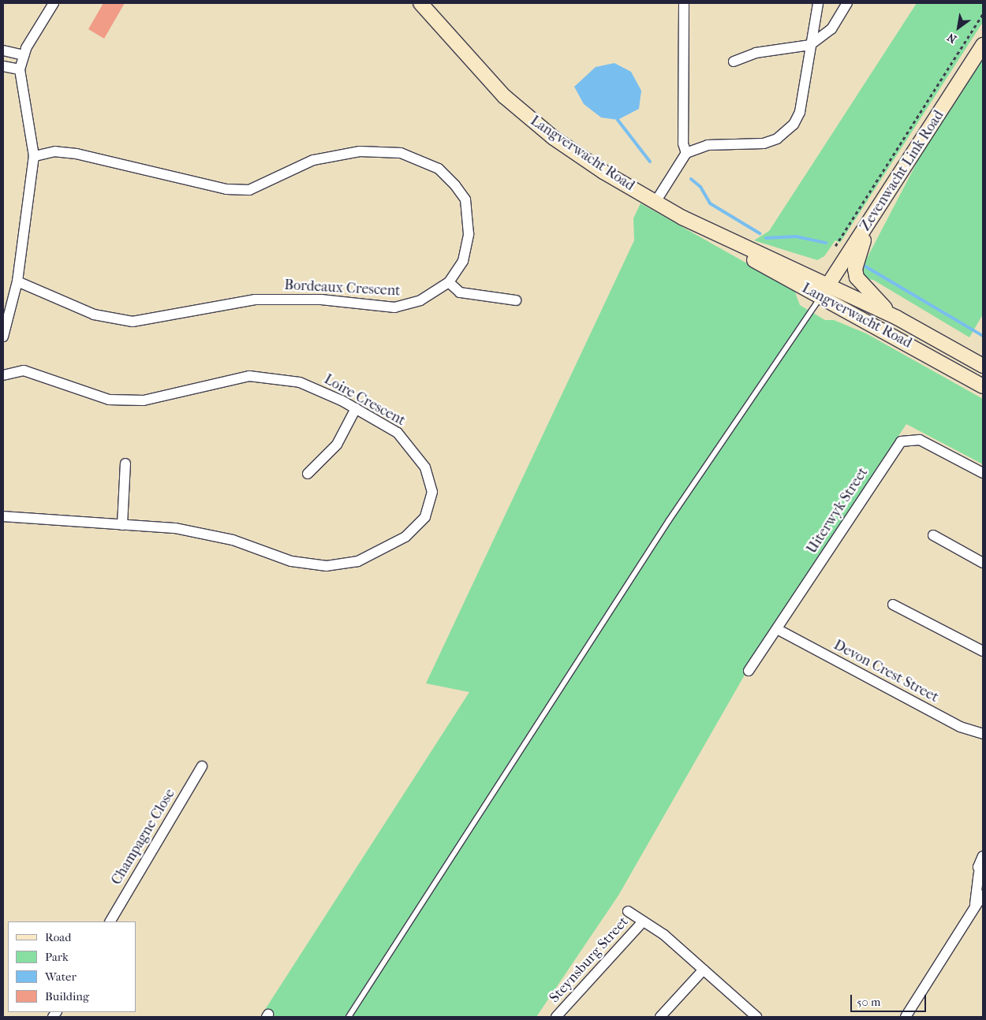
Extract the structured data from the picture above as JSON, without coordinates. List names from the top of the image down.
{
  "streets": {
    "street": [
      "Langverwacht Road",
      "Zevenwacht Link Road",
      "Bordeaux Crescent",
      "Loire Crescent",
      "Uiterwyk Street",
      "Devon Crest Street",
      "Champagne Close",
      "Steynsburg Street"
    ]
  },
  "crossings": [
    ["Langverwacht Road", "Zevenwacht Link Road"],
    ["Uiterwyk Street", "Devon Crest Street"]
  ],
  "legend": [
    "Road",
    "Park",
    "Water",
    "Building"
  ],
  "scale_bar": "50 m",
  "north": "bottom left"
}
